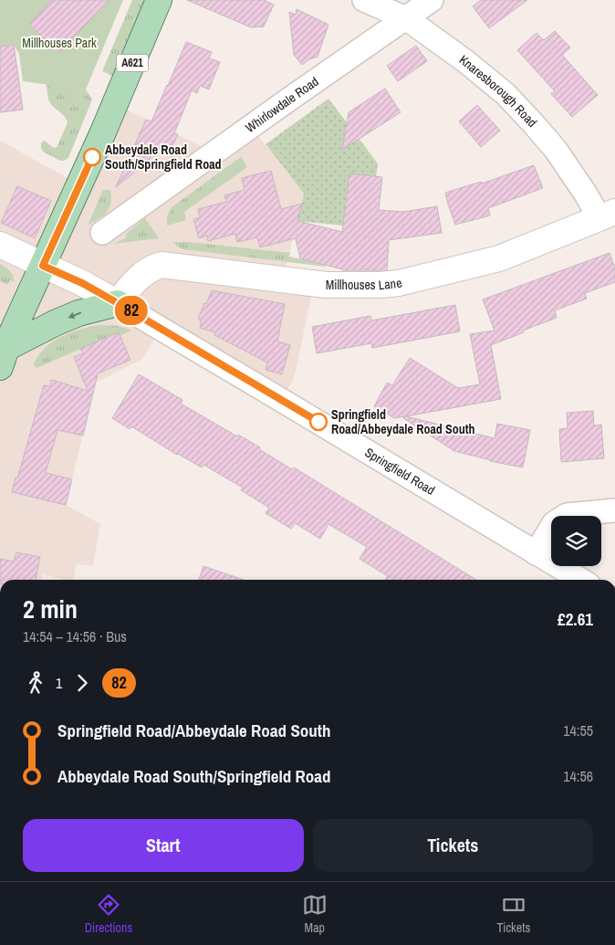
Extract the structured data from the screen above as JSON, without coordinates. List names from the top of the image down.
{
  "streets": {
    "main road": ["A621"],
    "street": [
      "Knaresborough Road",
      "Whirlowdale Road",
      "Millhouses Lane",
      "Springfield Road"
    ]
  },
  "crossings": [
    ["A621", "Springfield Road"],
    ["Knaresborough Road", "Whirlowdale Road"],
    ["Knaresborough Road", "Millhouses Lane"],
    ["Millhouses Lane", "Springfield Road"]
  ],
  "parks": ["Millhouses Park"],
  "places": ["Abbeydale Road South/Springfield Road", "Springfield Road/Abbeydale Road South"],
  "lines": ["bus line 82"],
  "page": {
    "on_map": "82",
    "heading": ["2 min", "14:54 – 14:56 · Bus", "£2.61"],
    "legs": ["1", "82"],
    "list": [
      {
        "name": "Springfield Road/Abbeydale Road South",
        "value": "14:55"
      },
      {
        "name": "Abbeydale Road South/Springfield Road",
        "value": "14:56"
      }
    ],
    "buttons": ["Start", "Tickets"],
    "tabs": ["Directions", "Map", "Tickets"]
  }
}
